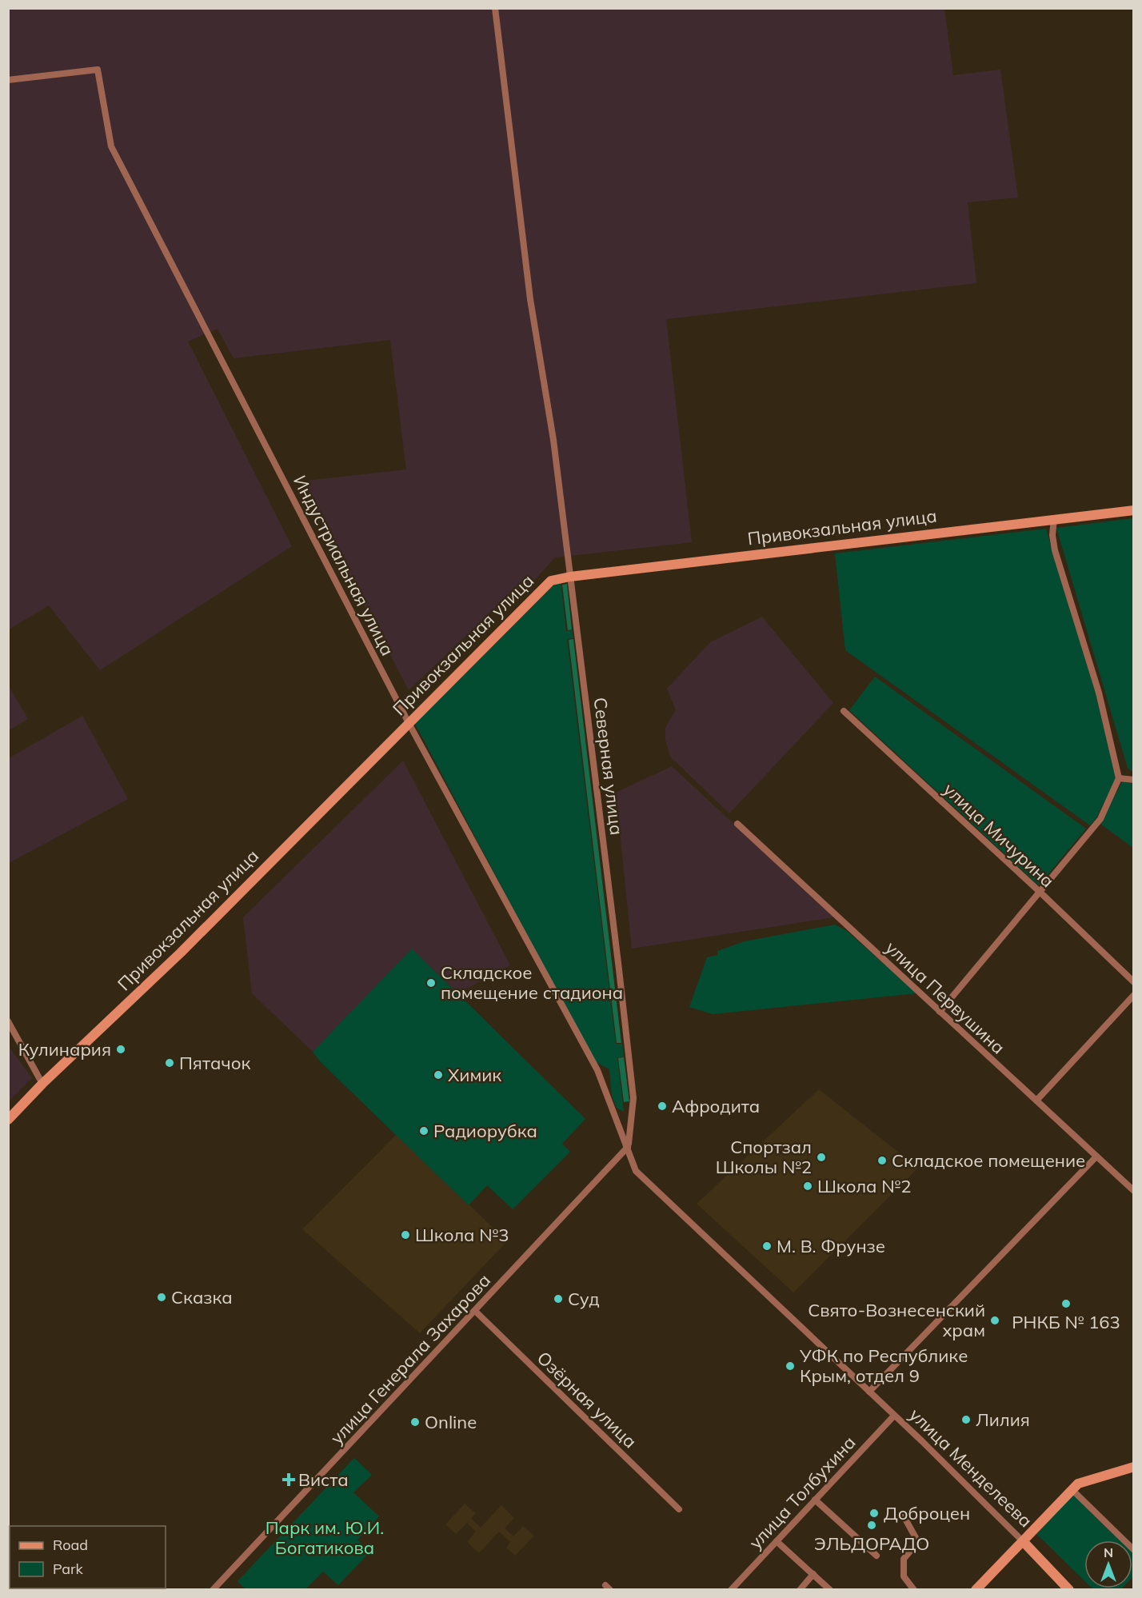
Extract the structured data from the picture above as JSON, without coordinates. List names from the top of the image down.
{
  "streets": {
    "main road": ["Привокзальная улица", "улица Менделеева"],
    "street": [
      "Индустриальная улица",
      "Северная улица",
      "улица Мичурина",
      "улица Первушина",
      "улица Генерала Захарова",
      "Озёрная улица",
      "улица Толбухина"
    ]
  },
  "crossings": [
    ["Привокзальная улица", "Индустриальная улица"],
    ["Привокзальная улица", "Северная улица"],
    ["Индустриальная улица", "Северная улица"],
    ["Индустриальная улица", "улица Генерала Захарова"],
    ["Индустриальная улица", "улица Менделеева"],
    ["Северная улица", "улица Генерала Захарова"],
    ["Северная улица", "улица Менделеева"],
    ["улица Генерала Захарова", "Озёрная улица"],
    ["улица Генерала Захарова", "улица Менделеева"],
    ["улица Менделеева", "улица Толбухина"]
  ],
  "parks": ["Парк им. Ю.И. Богатикова"],
  "places": {
    "other": [
      "Складское помещение стадиона",
      "Кулинария",
      "Пятачок",
      "Химик",
      "Афродита",
      "Радиорубка",
      "Спортзал Школы №2",
      "Складское помещение",
      "Школа №2",
      "Школа №3",
      "М. В. Фрунзе",
      "Сказка",
      "Суд",
      "РНКБ № 163",
      "Свято-Вознесенский храм",
      "УФК по Республике Крым, отдел 9",
      "Лилия",
      "Online",
      "Доброцен",
      "ЭЛЬДОРАДО"
    ],
    "health": ["Виста"]
  },
  "legend": ["Road", "Park"],
  "north": "top"
}
